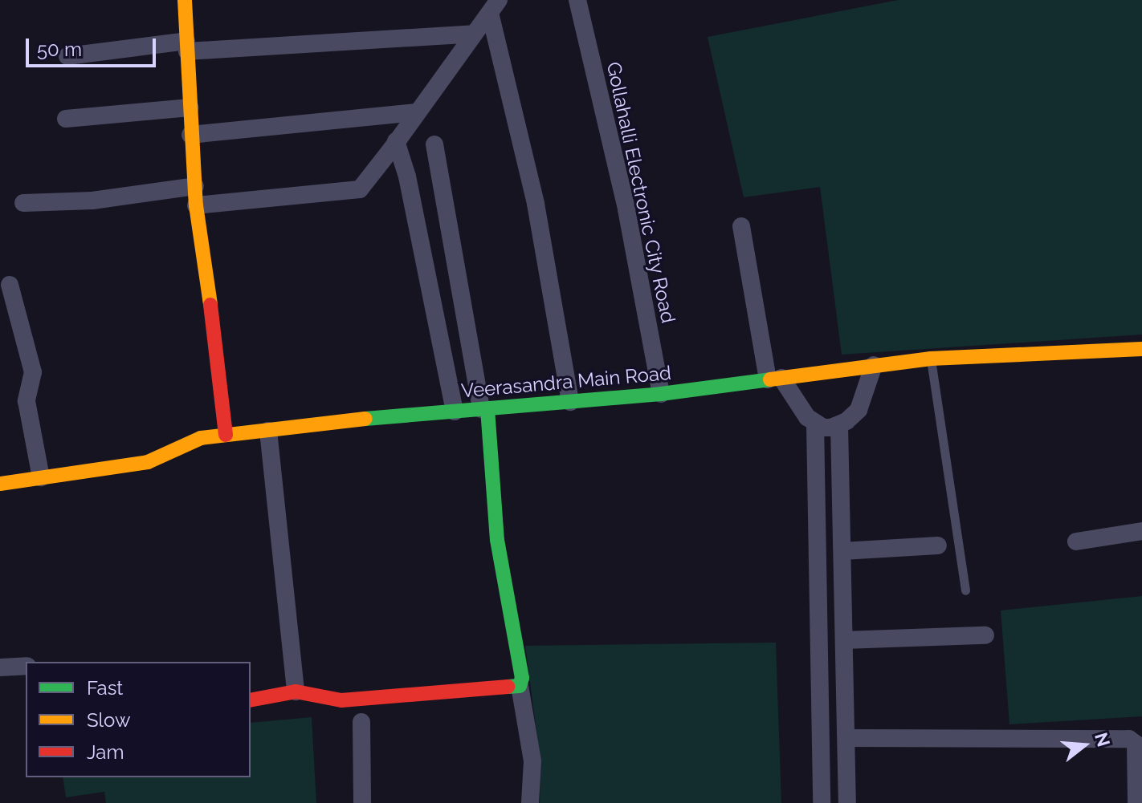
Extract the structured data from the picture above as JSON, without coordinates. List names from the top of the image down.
{
  "streets": {
    "street": ["Gollahalli Electronic City Road", "Veerasandra Main Road"]
  },
  "crossings": [
    ["Gollahalli Electronic City Road", "Veerasandra Main Road"]
  ],
  "legend": ["Fast", "Slow", "Jam"],
  "scale_bar": "50 m",
  "north": "right"
}
